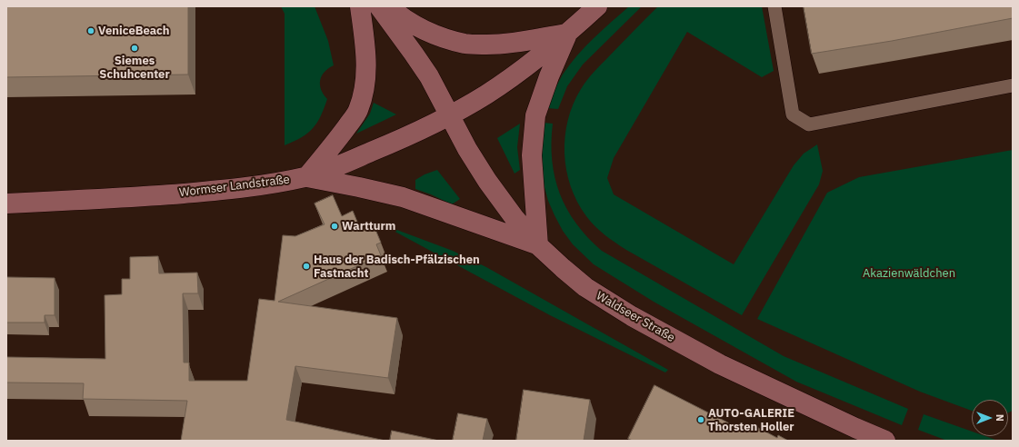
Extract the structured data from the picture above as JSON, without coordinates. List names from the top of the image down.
{
  "streets": {
    "main road": ["Wormser Landstraße", "Waldseer Straße"]
  },
  "crossings": [
    ["Wormser Landstraße", "Waldseer Straße"]
  ],
  "parks": ["Akazienwäldchen"],
  "places": [
    "VeniceBeach",
    "Siemes Schuhcenter",
    "Wartturm",
    "Haus der Badisch-Pfälzischen Fastnacht",
    "AUTO-GALERIE Thorsten Holler"
  ],
  "north": "right"
}
